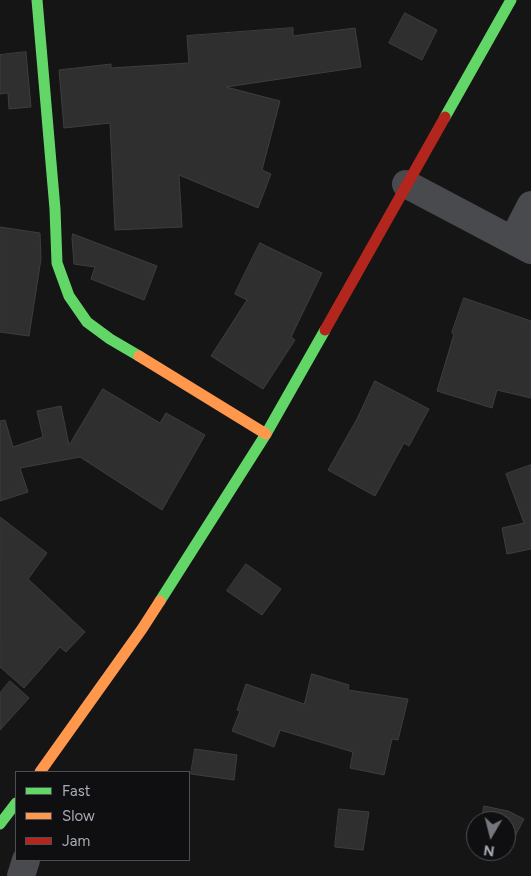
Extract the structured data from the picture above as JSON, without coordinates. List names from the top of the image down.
{
  "legend": ["Fast", "Slow", "Jam"],
  "north": "bottom"
}
